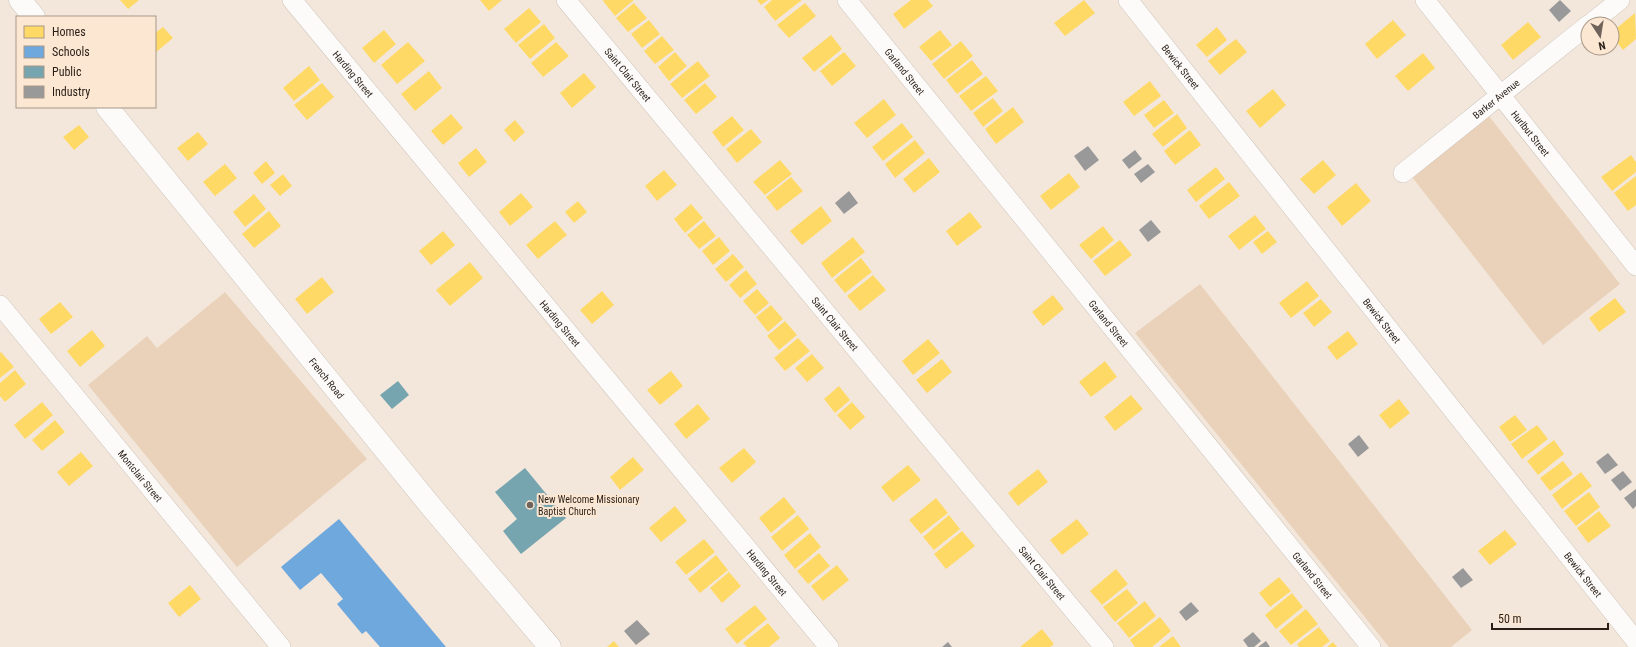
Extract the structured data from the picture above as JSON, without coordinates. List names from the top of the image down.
{
  "streets": {
    "street": [
      "Bewick Street",
      "Garland Street",
      "Harding Street",
      "Saint Clair Street",
      "Barker Avenue",
      "Hurlbut Street",
      "French Road",
      "Montclair Street"
    ]
  },
  "crossings": [
    ["Barker Avenue", "Hurlbut Street"]
  ],
  "places": ["New Welcome Missionary Baptist Church"],
  "legend": [
    "Homes",
    "Schools",
    "Public",
    "Industry"
  ],
  "scale_bar": "50 m",
  "north": "bottom"
}
